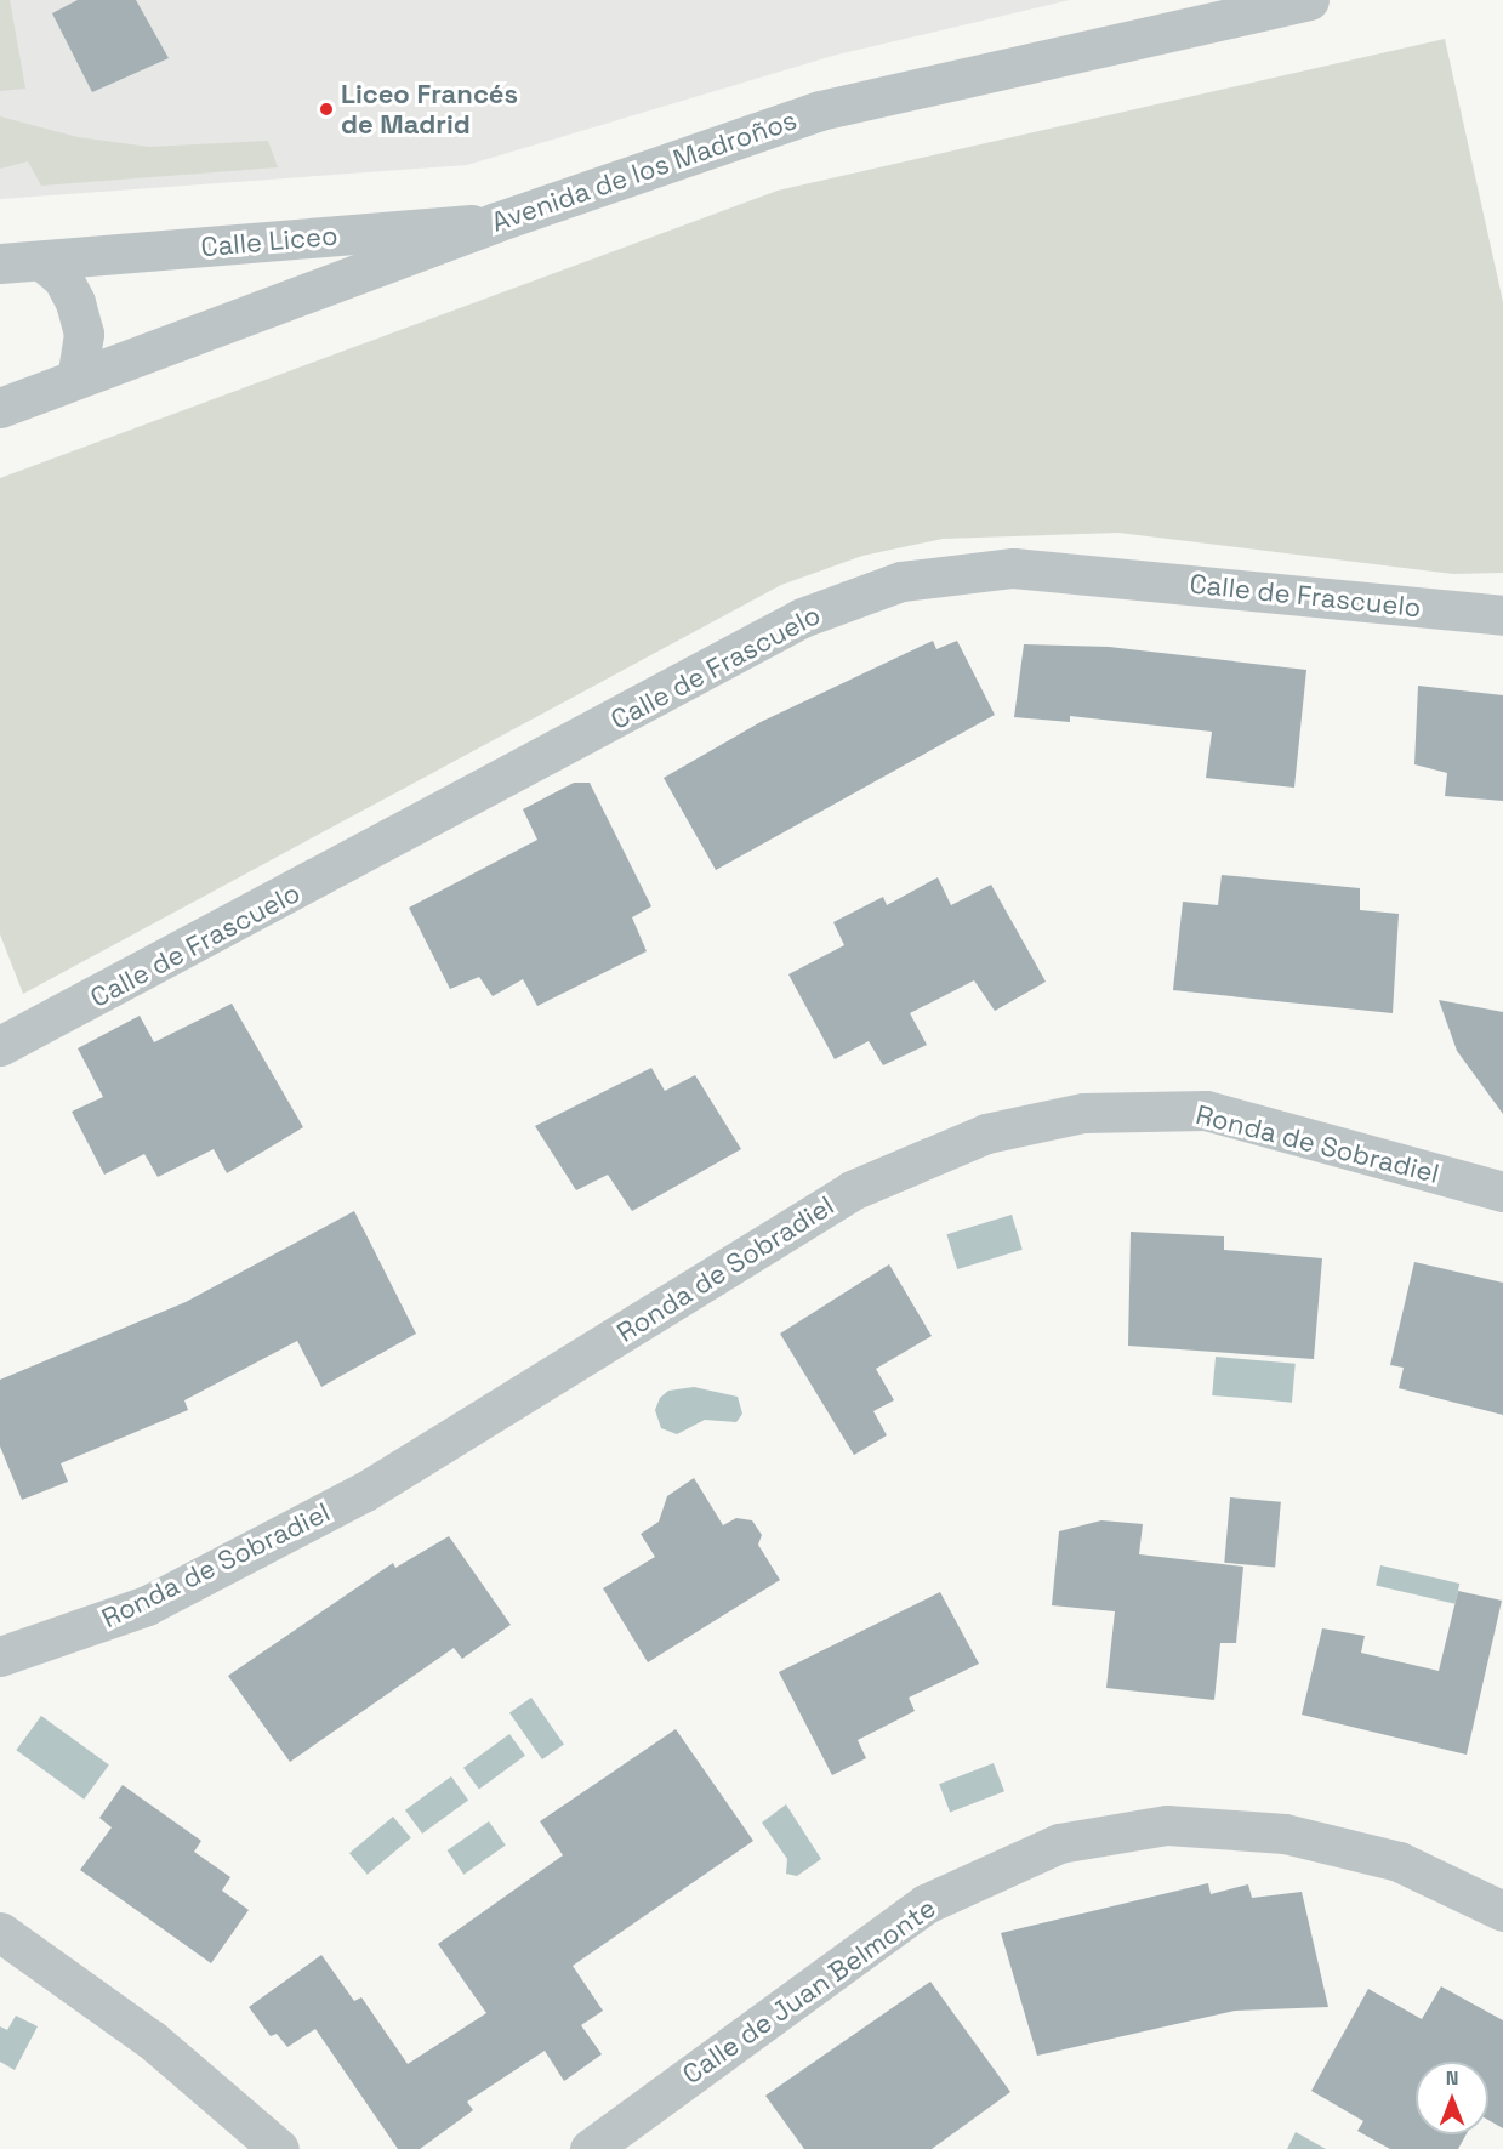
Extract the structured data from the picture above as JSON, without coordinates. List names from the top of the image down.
{
  "streets": {
    "street": [
      "Avenida de los Madroños",
      "Calle Liceo",
      "Calle de Frascuelo",
      "Ronda de Sobradiel",
      "Calle de Juan Belmonte"
    ]
  },
  "crossings": [
    ["Avenida de los Madroños", "Calle Liceo"]
  ],
  "places": ["Liceo Francés de Madrid"],
  "north": "top"
}
